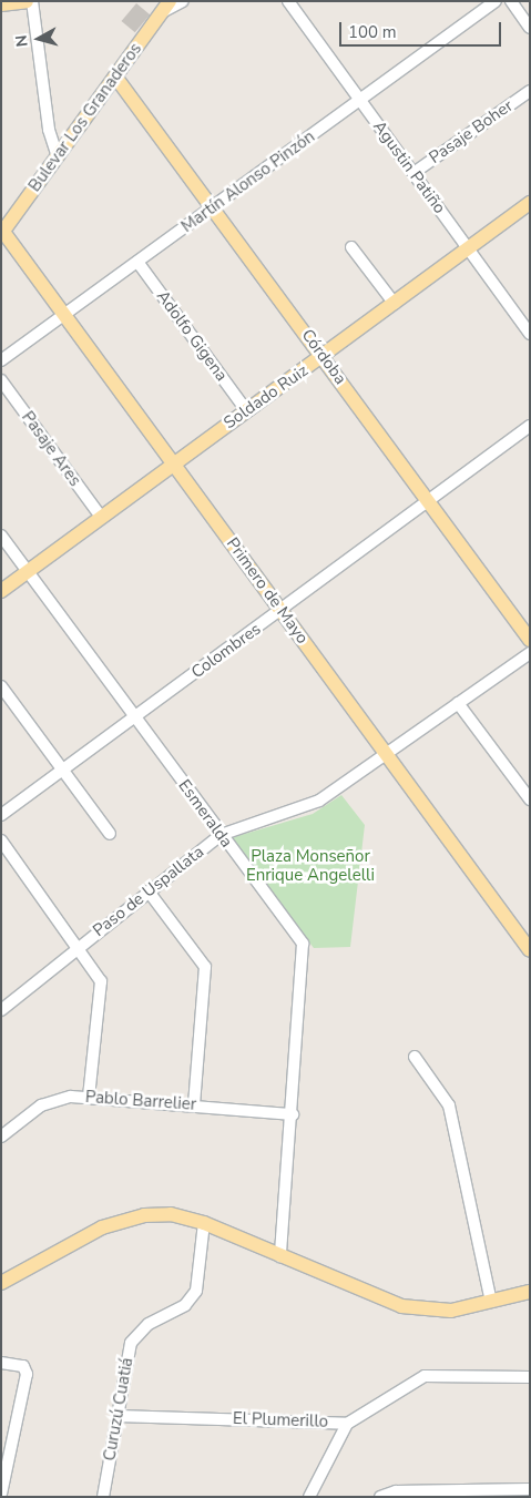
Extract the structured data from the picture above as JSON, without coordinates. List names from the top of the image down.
{
  "streets": {
    "main road": [
      "Bulevar Los Granaderos",
      "Córdoba",
      "Soldado Ruiz",
      "Primero de Mayo"
    ],
    "street": [
      "Pasaje Boher",
      "Agustin Patiño",
      "Martín Alonso Pinzón",
      "Adolfo Gigena",
      "Pasaje Ares",
      "Colombres",
      "Esmeralda",
      "Paso de Uspallata",
      "Pablo Barrelier",
      "Curuzú Cuatiá",
      "El Plumerillo"
    ]
  },
  "crossings": [
    ["Bulevar Los Granaderos", "Córdoba"],
    ["Bulevar Los Granaderos", "Primero de Mayo"],
    ["Pasaje Boher", "Agustin Patiño"],
    ["Agustin Patiño", "Martín Alonso Pinzón"],
    ["Agustin Patiño", "Soldado Ruiz"],
    ["Martín Alonso Pinzón", "Adolfo Gigena"],
    ["Martín Alonso Pinzón", "Córdoba"],
    ["Martín Alonso Pinzón", "Primero de Mayo"],
    ["Adolfo Gigena", "Soldado Ruiz"],
    ["Córdoba", "Soldado Ruiz"],
    ["Córdoba", "Colombres"],
    ["Soldado Ruiz", "Pasaje Ares"],
    ["Soldado Ruiz", "Primero de Mayo"],
    ["Soldado Ruiz", "Esmeralda"],
    ["Primero de Mayo", "Colombres"],
    ["Primero de Mayo", "Paso de Uspallata"],
    ["Colombres", "Esmeralda"],
    ["Esmeralda", "Paso de Uspallata"],
    ["Esmeralda", "Pablo Barrelier"],
    ["Curuzú Cuatiá", "El Plumerillo"]
  ],
  "parks": ["Plaza Monseñor Enrique Angelelli"],
  "scale_bar": "100 m",
  "north": "left"
}
